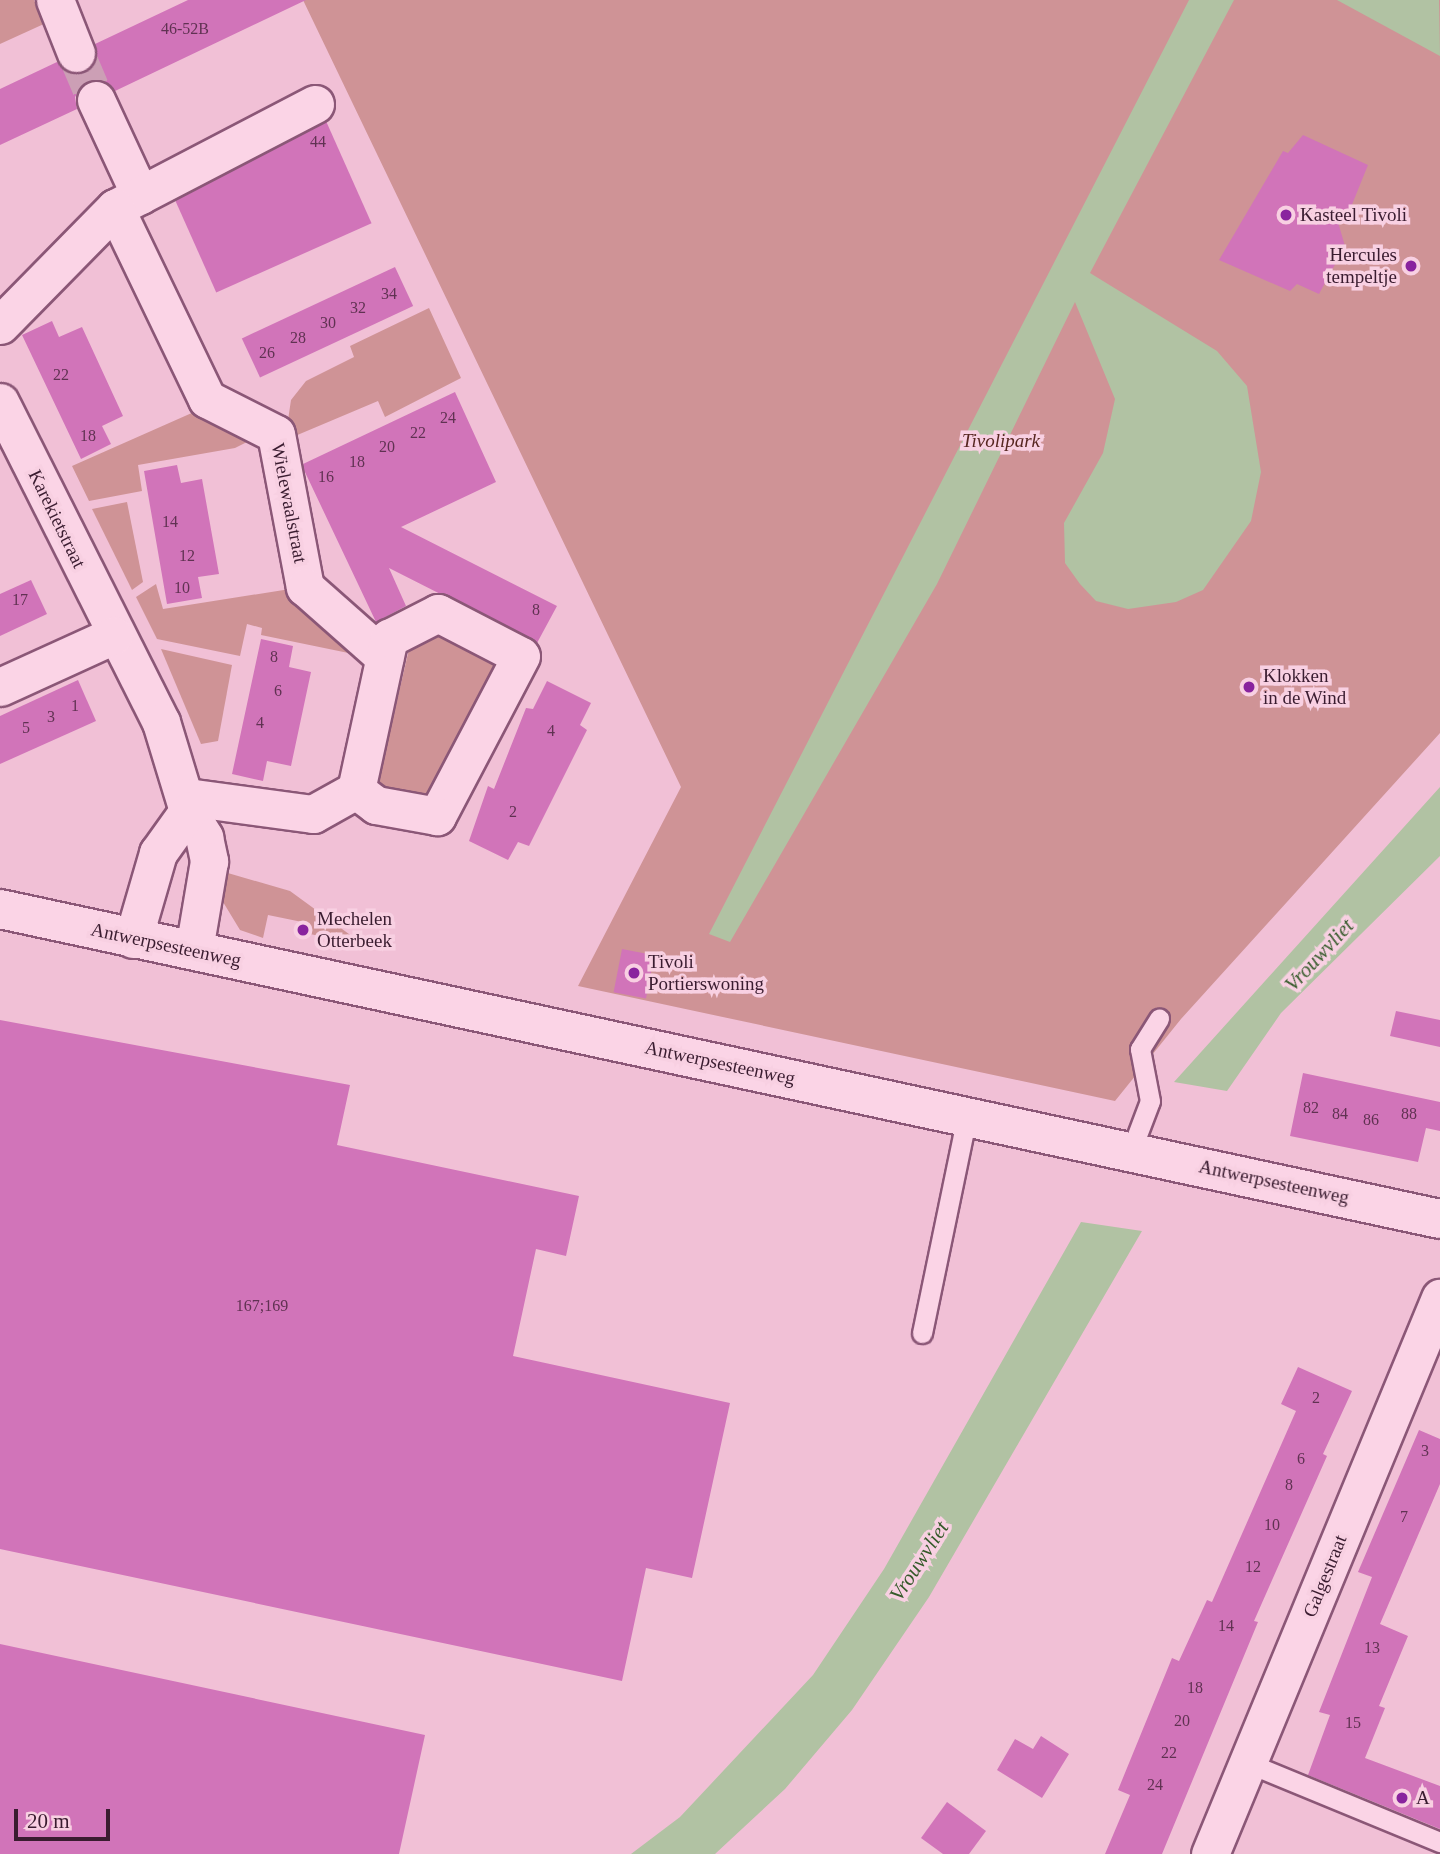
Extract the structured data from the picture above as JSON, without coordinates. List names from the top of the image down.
{
  "streets": {
    "main road": ["Antwerpsesteenweg"],
    "street": ["Wielewaalstraat", "Karekietstraat", "Galgestraat"]
  },
  "crossings": [
    ["Karekietstraat", "Antwerpsesteenweg"]
  ],
  "water": ["Vrouwvliet"],
  "parks": ["Tivolipark"],
  "places": [
    "Kasteel Tivoli",
    "Hercules tempeltje",
    "Klokken in de Wind",
    "Mechelen Otterbeek",
    "Tivoli Portierswoning",
    "A"
  ],
  "house_numbers": [
    "46-52B",
    "44",
    "34",
    "32",
    "30",
    "28",
    "26",
    "22",
    "24",
    "22",
    "18",
    "20",
    "18",
    "16",
    "14",
    "12",
    "10",
    "17",
    "8",
    "8",
    "6",
    "1",
    "3",
    "4",
    "5",
    "4",
    "2",
    "82",
    "84",
    "88",
    "86",
    "167;169",
    "2",
    "3",
    "6",
    "8",
    "7",
    "10",
    "12",
    "14",
    "13",
    "18",
    "20",
    "15",
    "22",
    "24"
  ],
  "scale_bar": "20 m"
}
